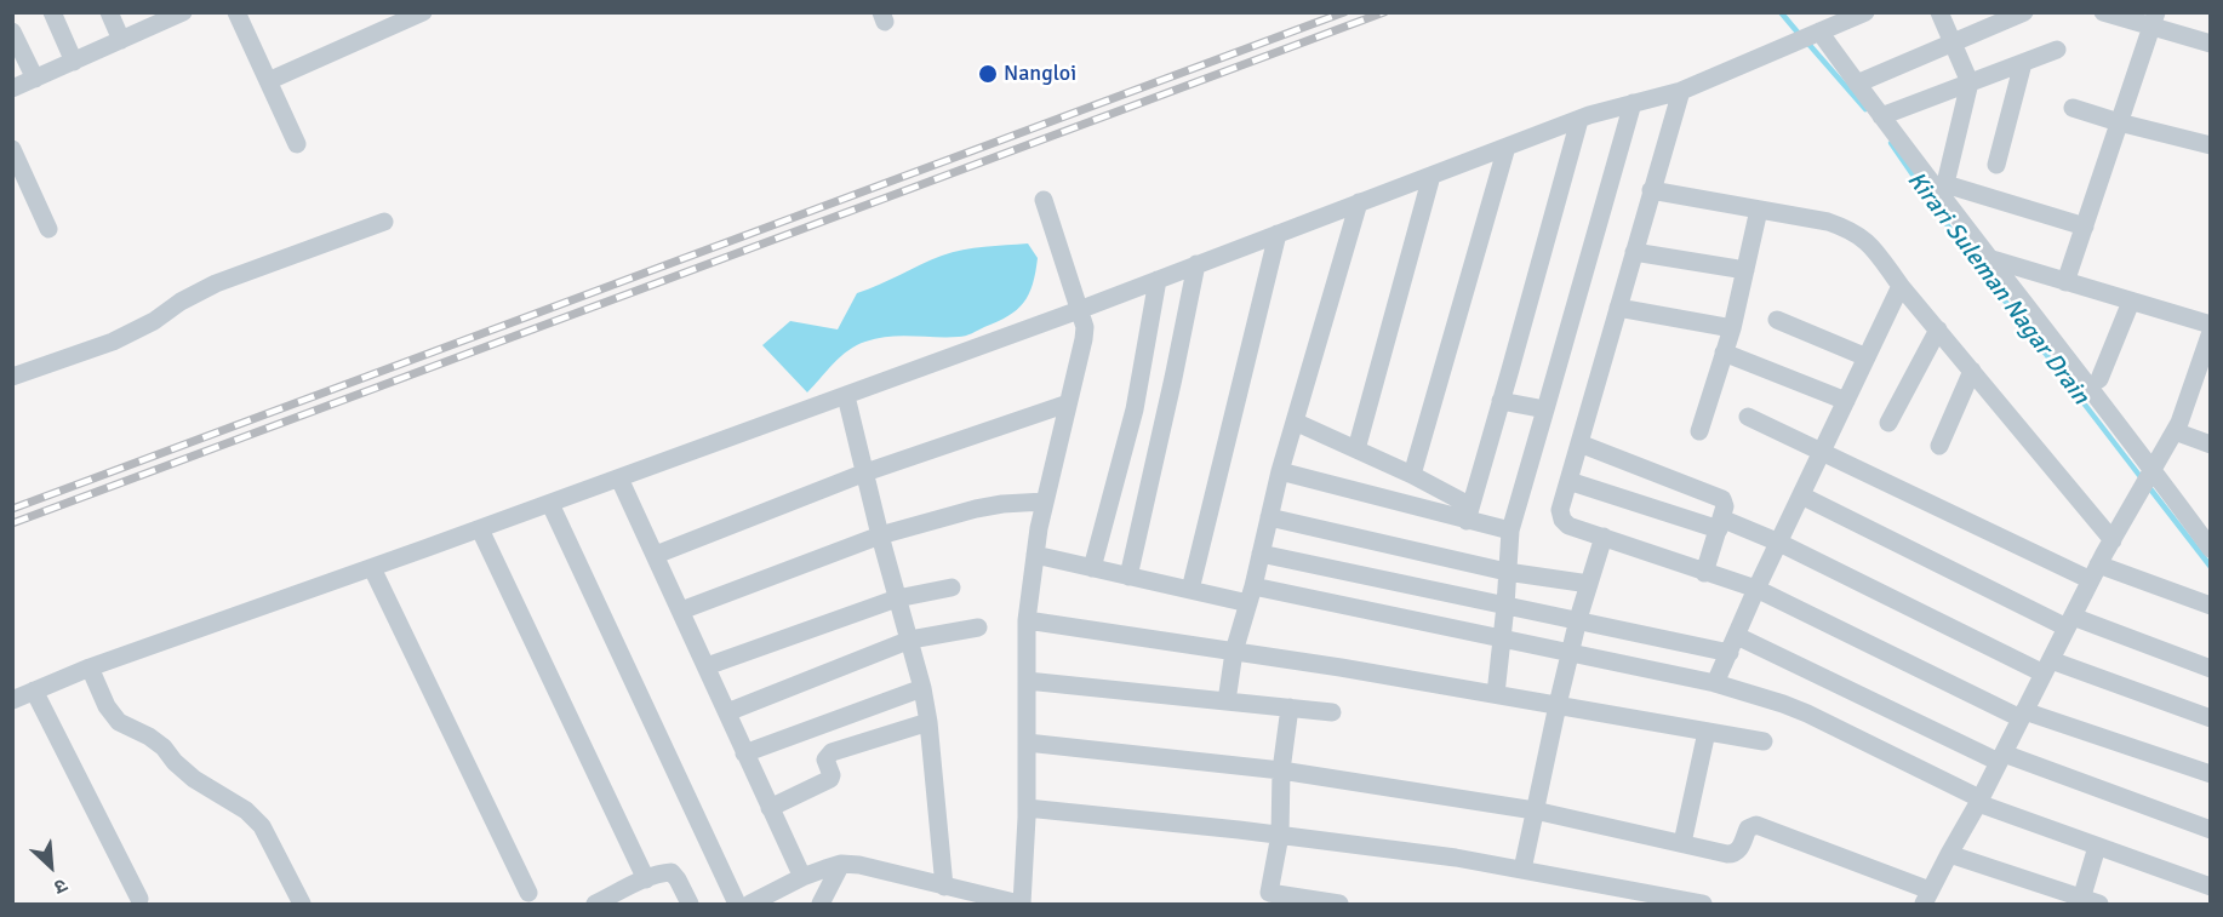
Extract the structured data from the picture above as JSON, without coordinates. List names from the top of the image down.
{
  "water": ["Kirari Suleman Nagar Drain"],
  "places": ["Nangloi"],
  "north": "bottom right"
}
